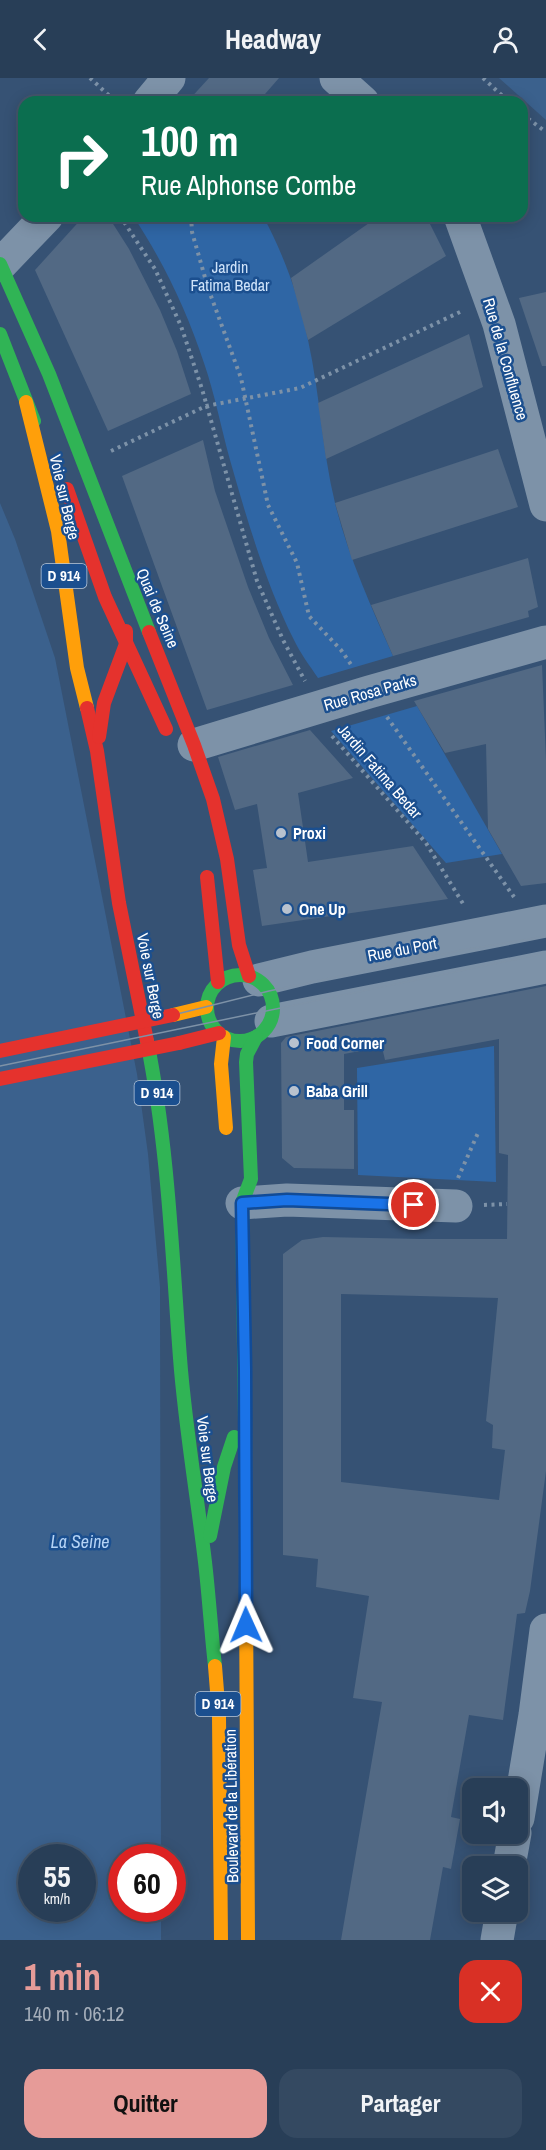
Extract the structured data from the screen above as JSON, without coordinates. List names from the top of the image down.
{
  "streets": {
    "main road": [
      "Voie sur Berge",
      "D 914",
      "Quai de Seine",
      "Boulevard de la Libération"
    ],
    "street": ["Rue de la Confluence", "Rue Rosa Parks", "Rue du Port"],
    "path": ["Jardin Fatima Bedar"]
  },
  "crossings": [
    ["Voie sur Berge", "D 914"],
    ["Voie sur Berge", "Quai de Seine"],
    ["Voie sur Berge", "Boulevard de la Libération"],
    ["D 914", "Boulevard de la Libération"],
    ["Quai de Seine", "Rue Rosa Parks"],
    ["Quai de Seine", "Rue du Port"],
    ["Quai de Seine", "Boulevard de la Libération"],
    ["Rue Rosa Parks", "Jardin Fatima Bedar"],
    ["Jardin Fatima Bedar", "Rue du Port"],
    ["Rue du Port", "Boulevard de la Libération"]
  ],
  "water": ["La Seine"],
  "parks": ["Jardin Fatima Bedar"],
  "places": [
    "Proxi",
    "One Up",
    "Food Corner",
    "Baba Grill"
  ],
  "page": {
    "header": "Headway",
    "turn": ["100 m", "Rue Alphonse Combe"],
    "speed": "55 km/h",
    "limit": "60",
    "heading": ["1 min", "140 m · 06:12"],
    "buttons": ["Quitter", "Partager"]
  }
}
